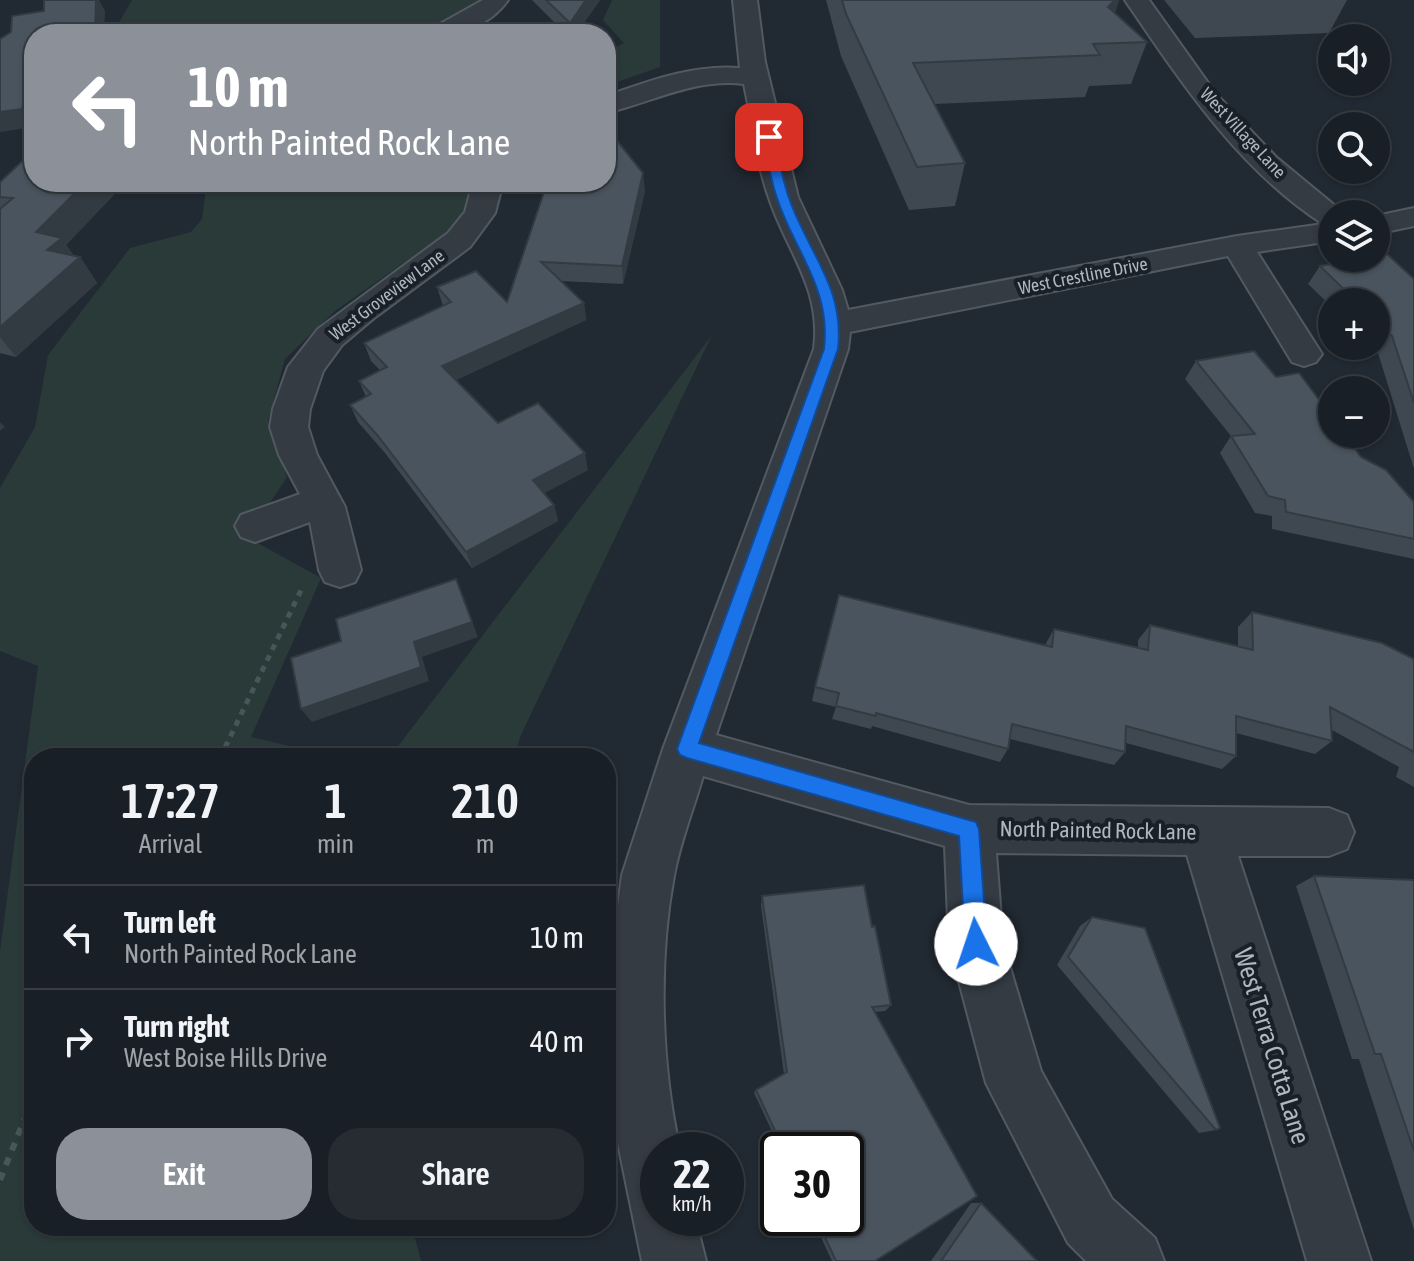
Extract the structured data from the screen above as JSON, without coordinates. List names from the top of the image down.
{
  "streets": {
    "street": [
      "West Village Lane",
      "West Crestline Drive",
      "West Groveview Lane",
      "North Painted Rock Lane",
      "West Terra Cotta Lane"
    ]
  },
  "crossings": [
    ["North Painted Rock Lane", "West Terra Cotta Lane"]
  ],
  "page": {
    "map_buttons": ["+", "−"],
    "turn": ["10 m", "North Painted Rock Lane"],
    "eta": [
      "17:27",
      "Arrival",
      "1",
      "min",
      "210",
      "m"
    ],
    "list": [
      {
        "name": "Turn left",
        "note": "North Painted Rock Lane",
        "value": "10 m"
      },
      {
        "name": "Turn right",
        "note": "West Boise Hills Drive",
        "value": "40 m"
      }
    ],
    "buttons": ["Exit", "Share"],
    "speed": "22 km/h",
    "limit": "30"
  }
}
